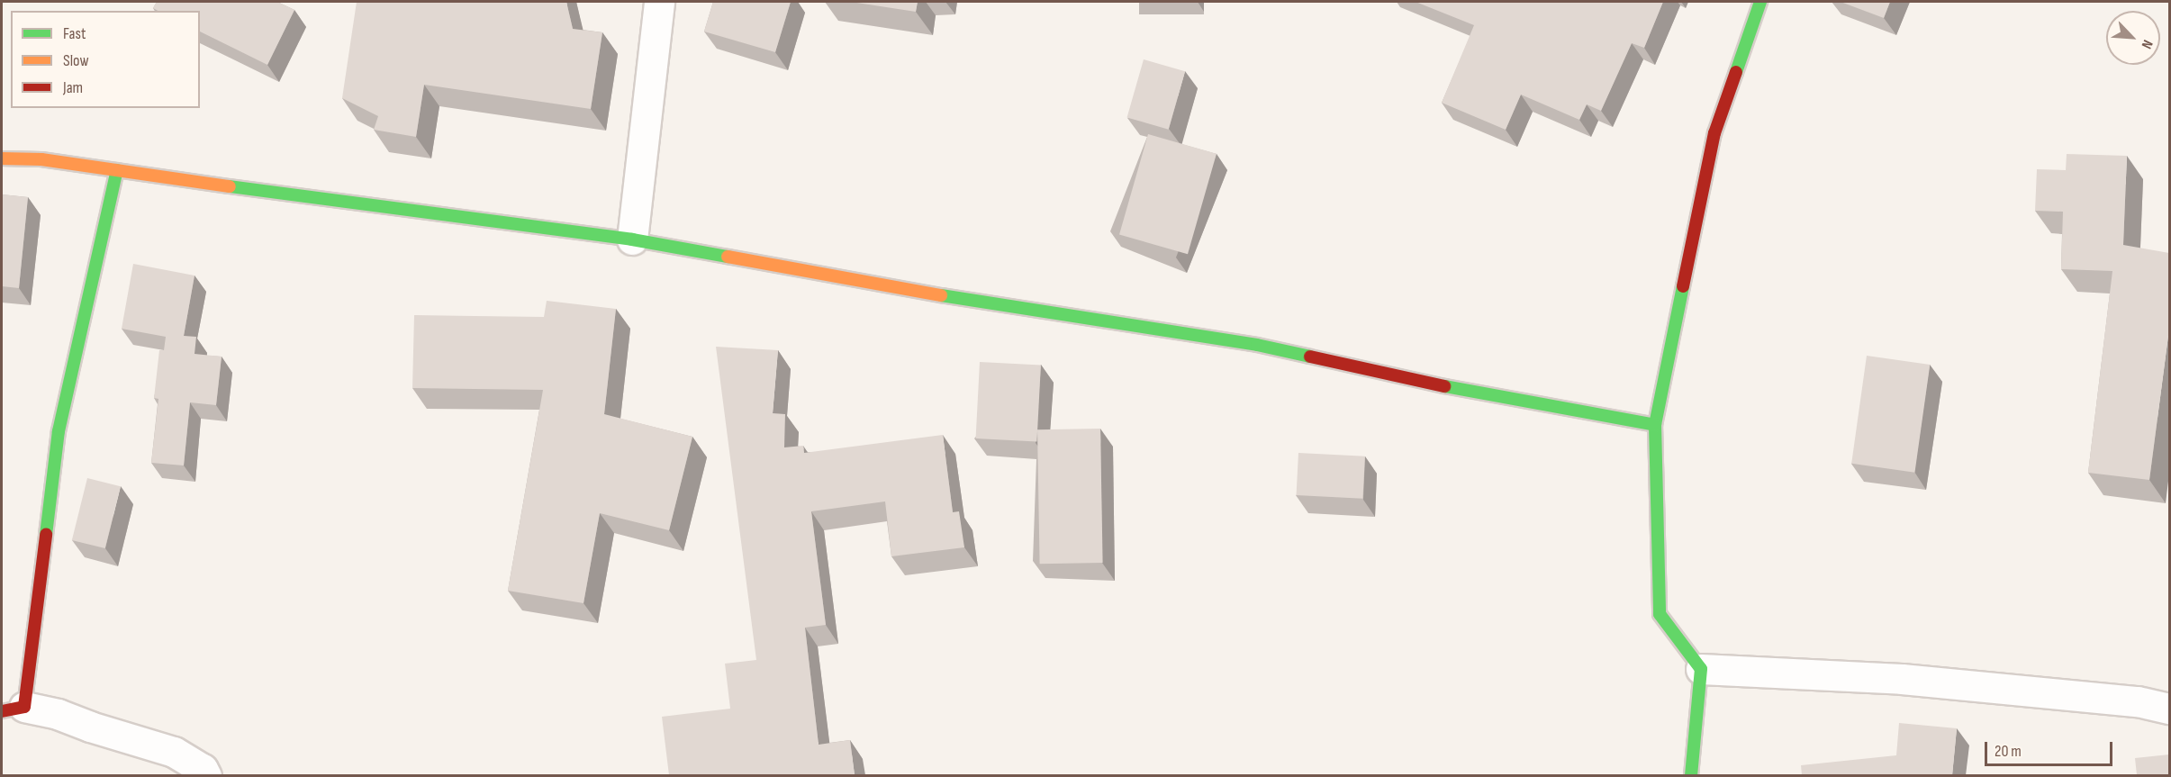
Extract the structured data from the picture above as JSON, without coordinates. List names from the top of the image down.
{
  "legend": ["Fast", "Slow", "Jam"],
  "scale_bar": "20 m",
  "north": "bottom right"
}
